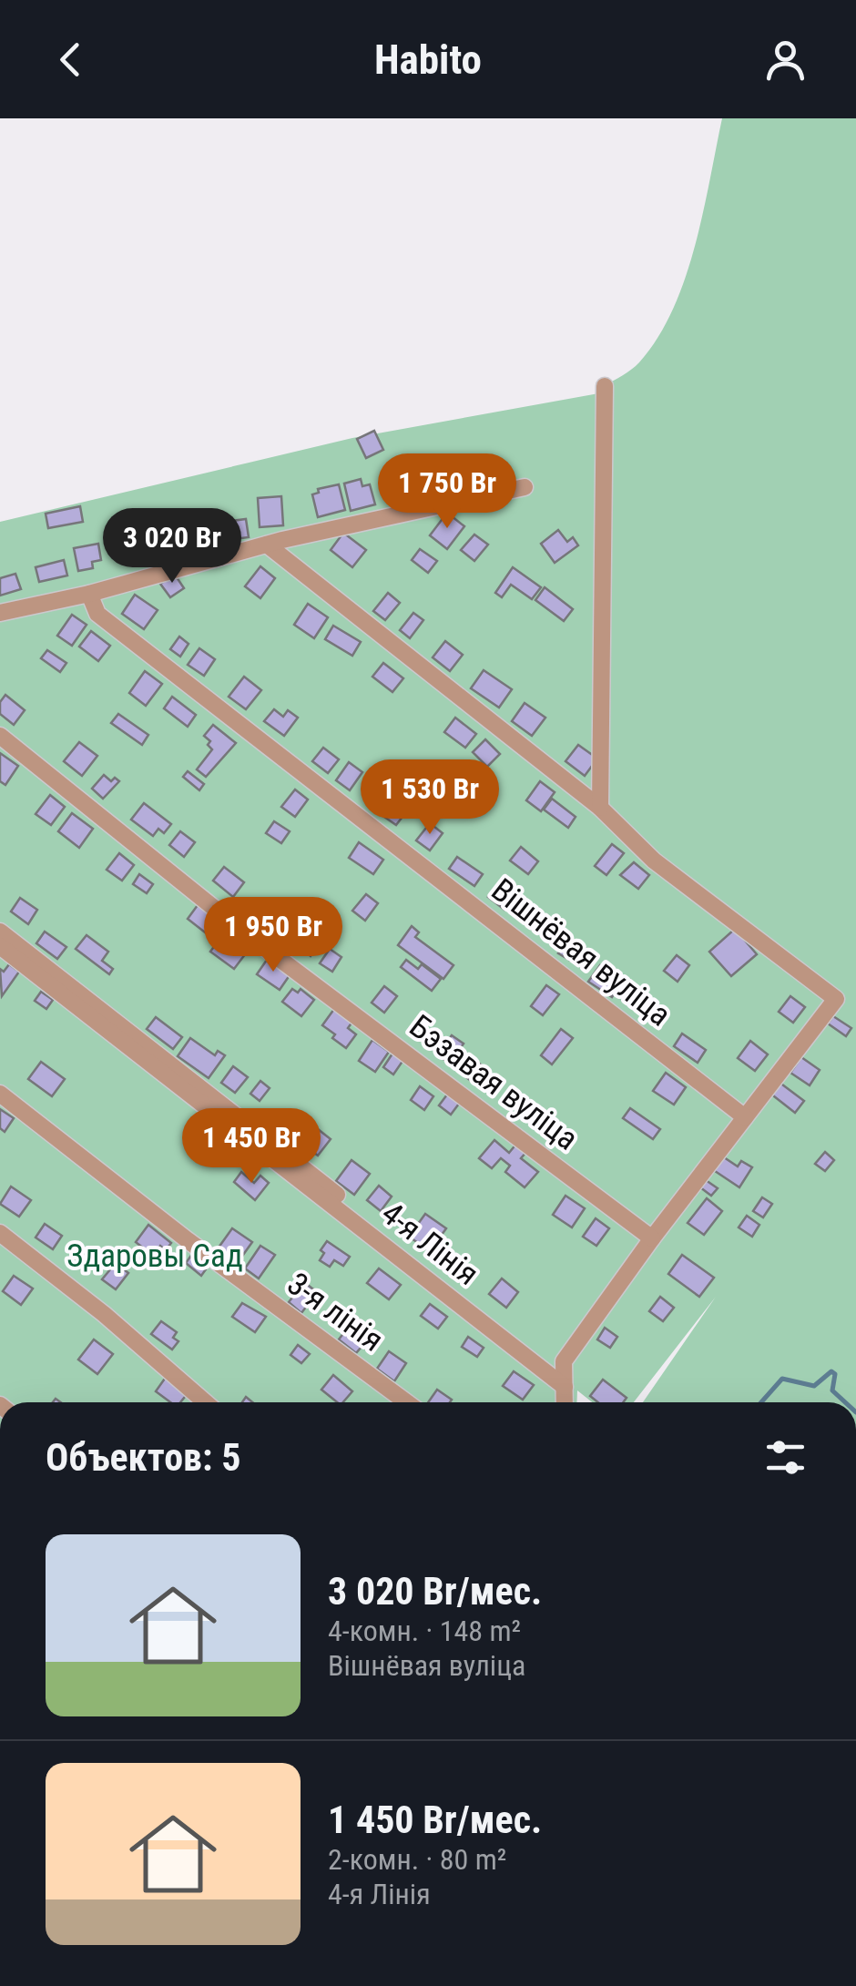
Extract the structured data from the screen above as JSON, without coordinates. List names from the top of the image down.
{
  "streets": {
    "street": [
      "Вішнёвая вуліца",
      "Бэзавая вуліца",
      "4-я Лінія",
      "3-я лінія"
    ]
  },
  "parks": ["Здаровы Сад"],
  "page": {
    "header": "Habito",
    "price": [
      "1 750 Br",
      "3 020 Br",
      "1 530 Br",
      "1 950 Br",
      "1 450 Br"
    ],
    "heading": "Объектов: 5",
    "list": [
      {
        "name": "3 020 Br/мес.",
        "note": "4-комн. · 148 m² · Вішнёвая вуліца"
      },
      {
        "name": "1 450 Br/мес.",
        "note": "2-комн. · 80 m² · 4-я Лінія"
      }
    ]
  }
}
